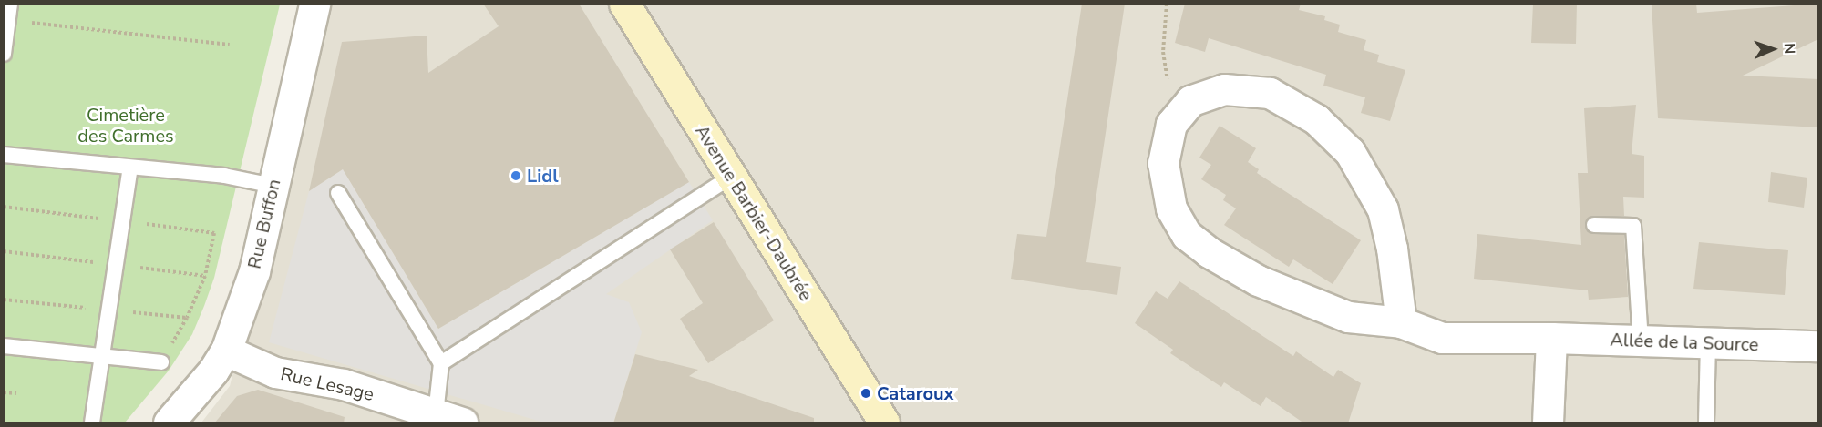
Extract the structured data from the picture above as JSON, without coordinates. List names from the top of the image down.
{
  "streets": {
    "main road": ["Avenue Barbier-Daubrée"],
    "street": ["Rue Buffon", "Allée de la Source", "Rue Lesage"]
  },
  "crossings": [
    ["Rue Buffon", "Rue Lesage"]
  ],
  "parks": ["Cimetière des Carmes"],
  "places": ["Lidl", "Cataroux"],
  "north": "right"
}
